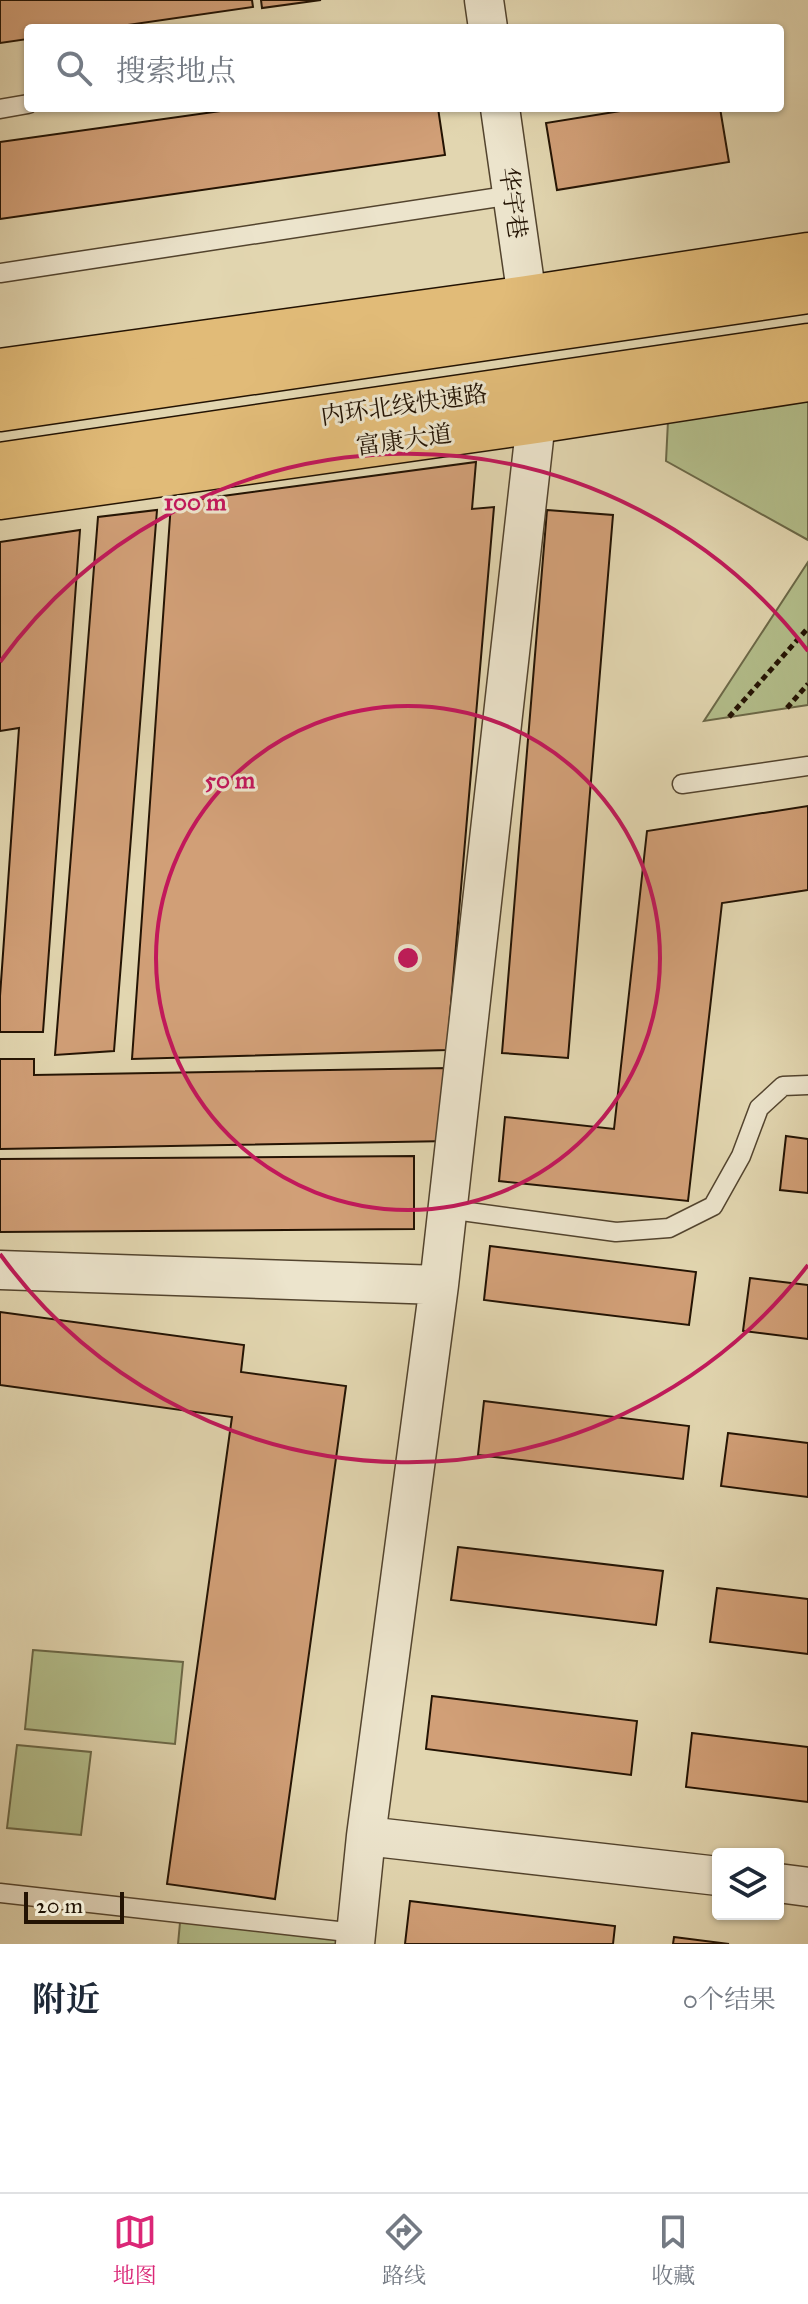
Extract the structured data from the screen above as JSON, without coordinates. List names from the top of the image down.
{
  "streets": {
    "main road": ["内环北线快速路", "富康大道"],
    "street": ["华宇巷"]
  },
  "scale_bar": "20 m",
  "page": {
    "search": "搜索地点",
    "scale": "20 m",
    "heading": ["附近", "0个结果"],
    "nav": ["地图", "路线", "收藏"]
  },
  "rings": ["100 m", "50 m"]
}
